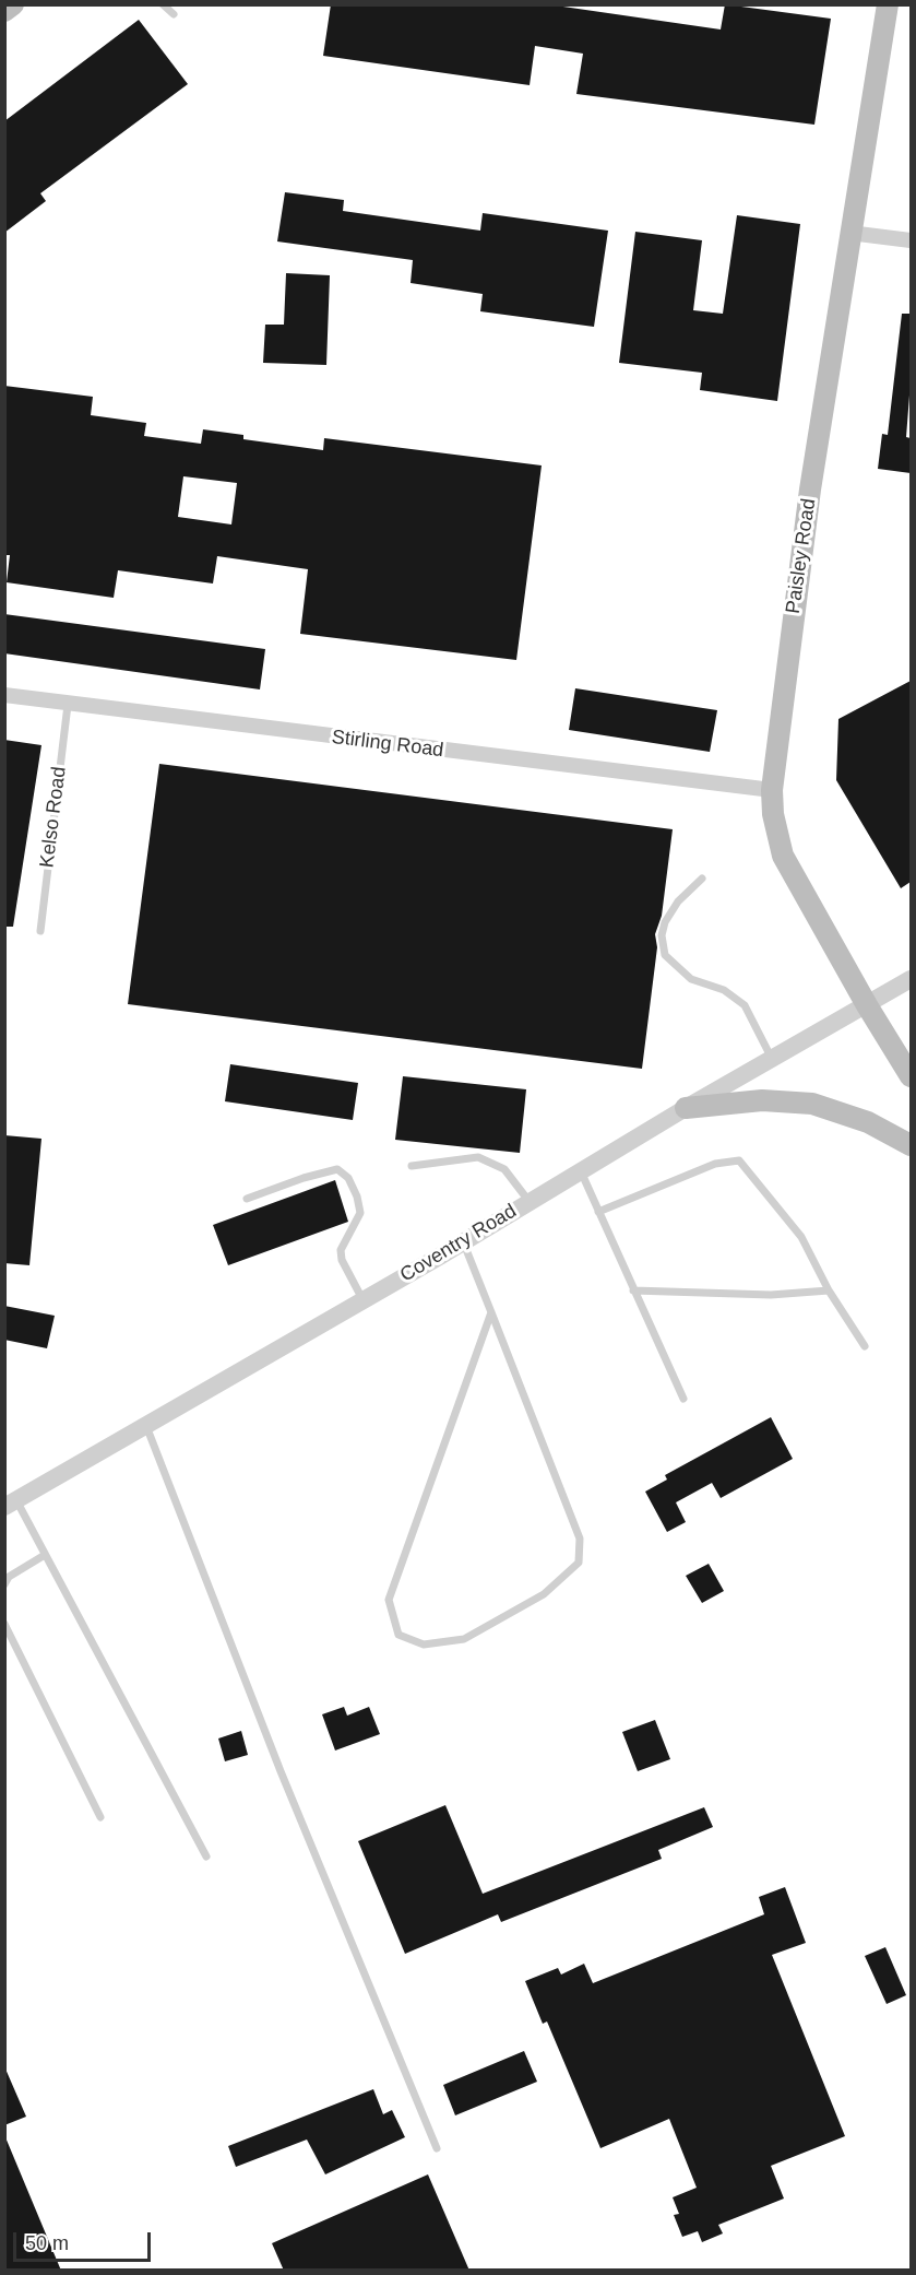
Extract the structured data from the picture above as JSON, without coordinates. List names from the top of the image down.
{
  "streets": {
    "main road": ["Paisley Road"],
    "street": ["Stirling Road", "Coventry Road"],
    "lane": ["Kelso Road"]
  },
  "crossings": [
    ["Paisley Road", "Stirling Road"],
    ["Paisley Road", "Coventry Road"],
    ["Stirling Road", "Kelso Road"]
  ],
  "scale_bar": "50 m"
}
